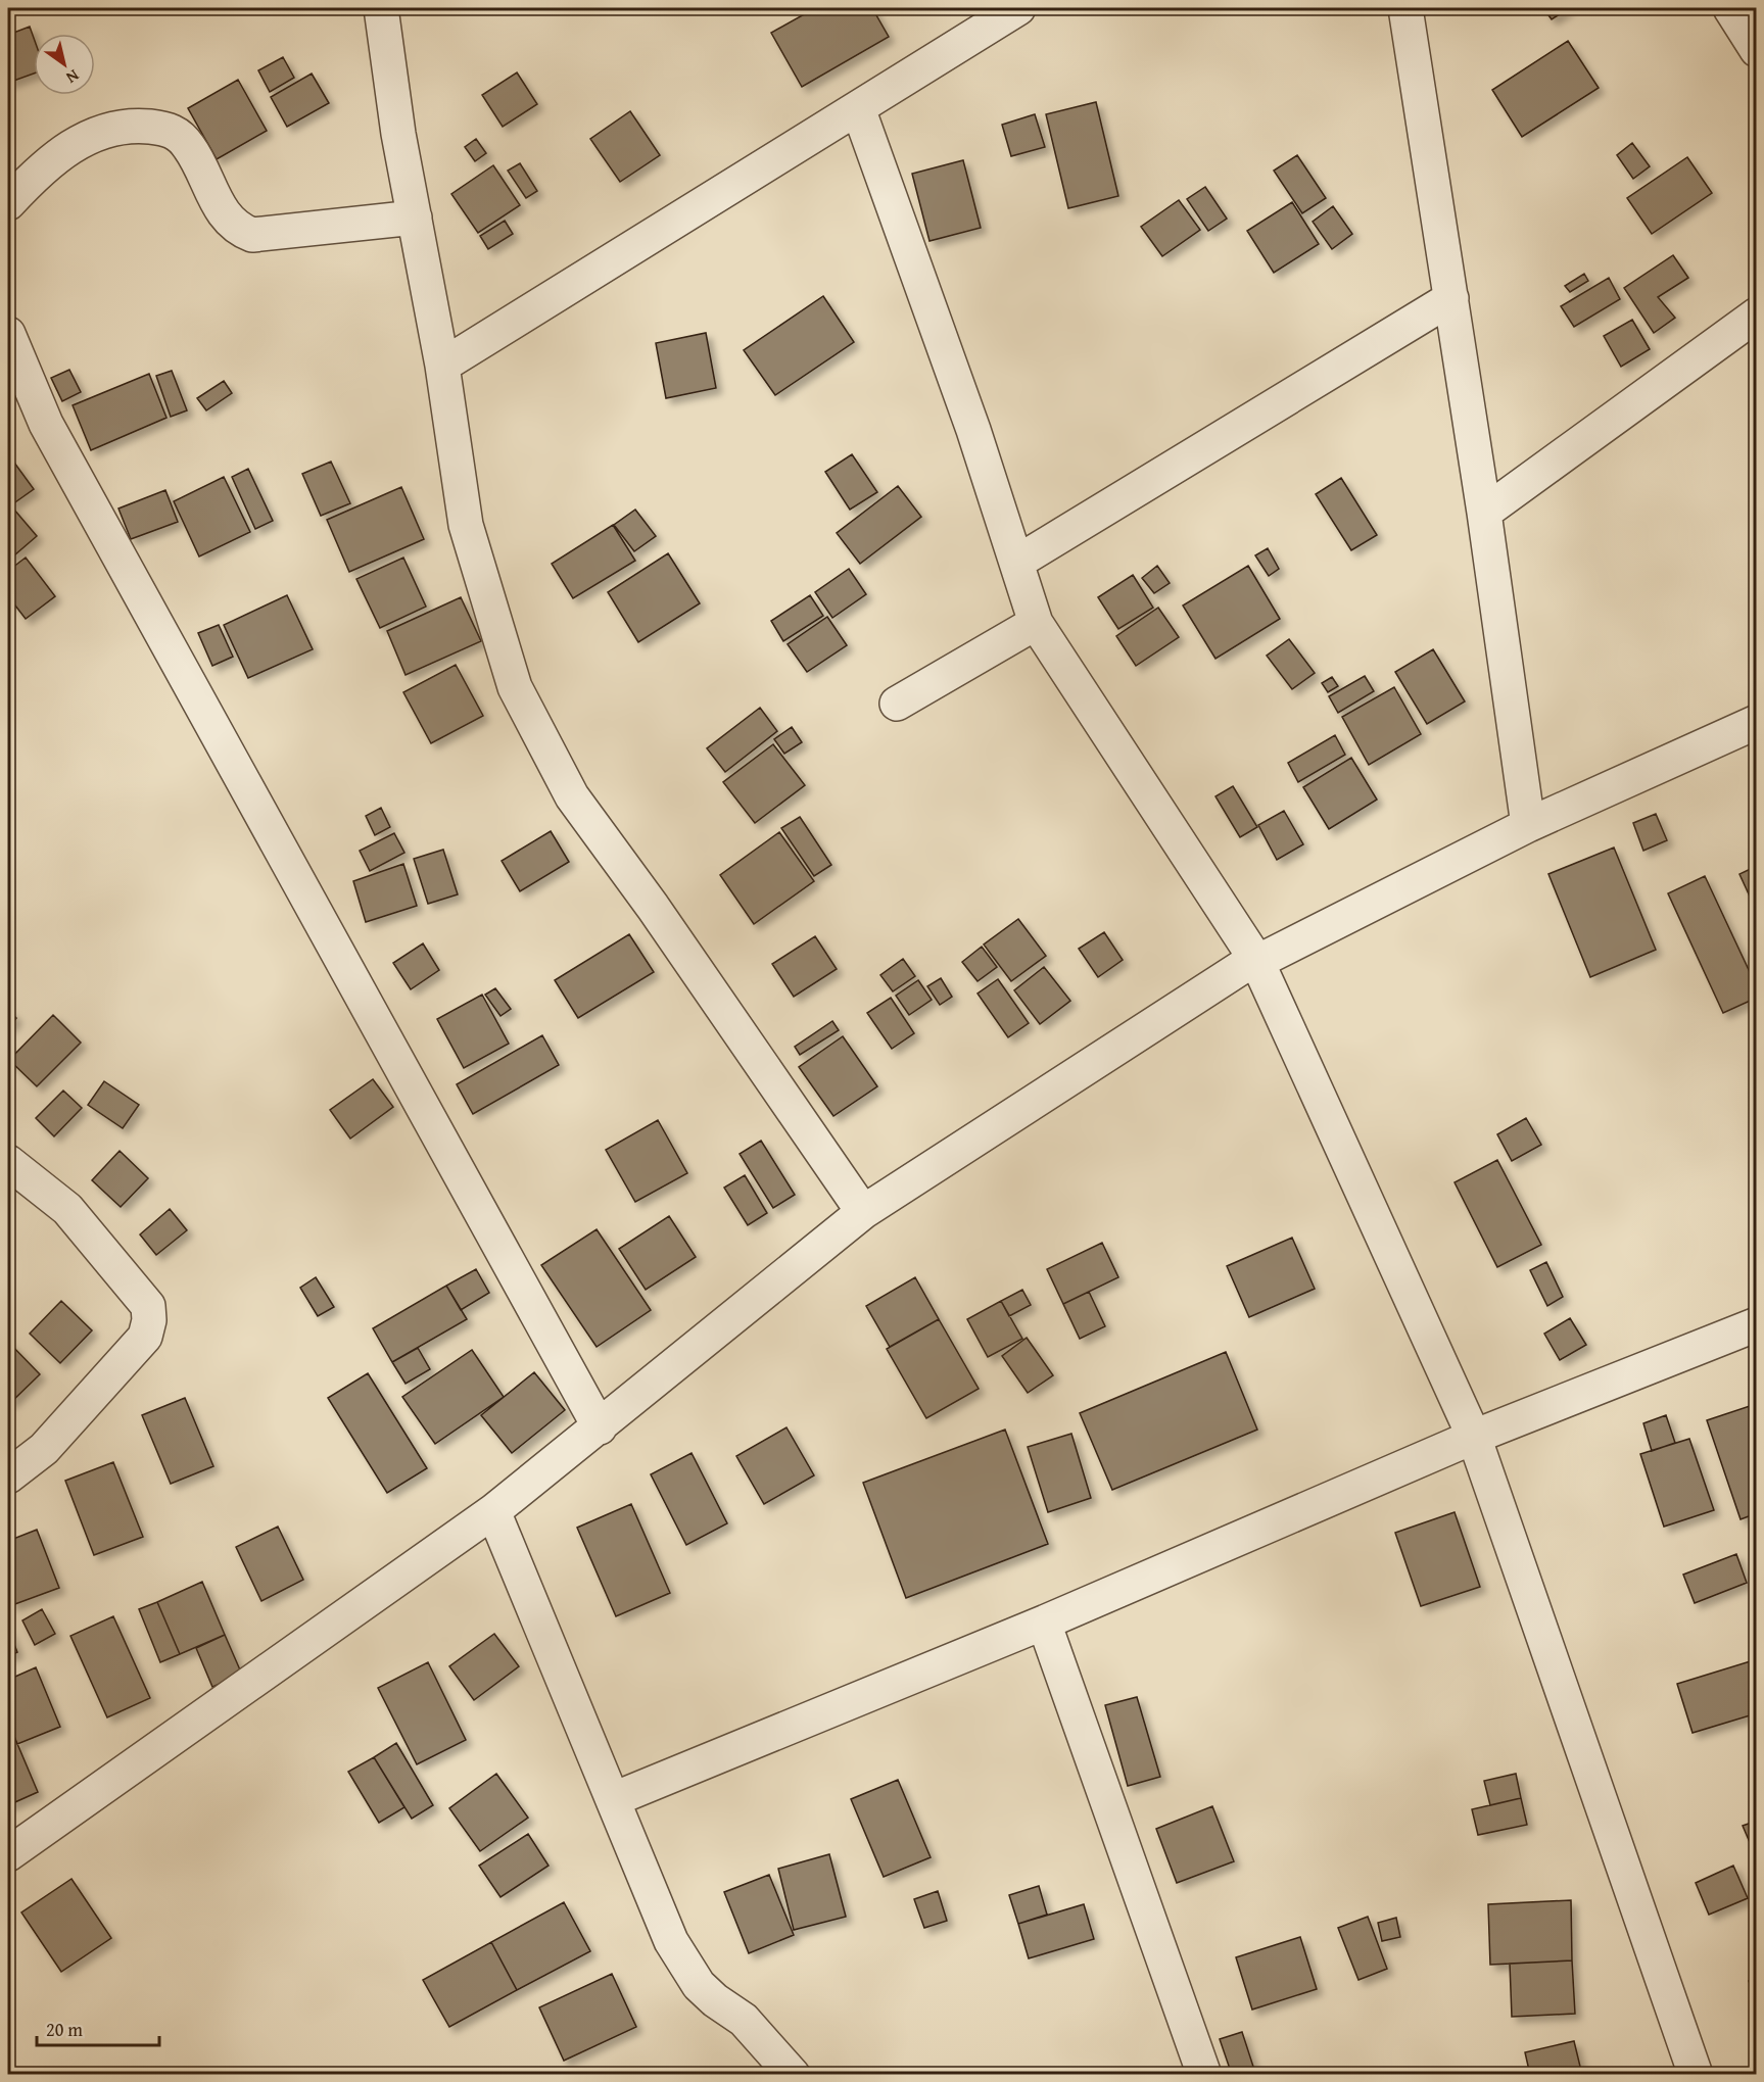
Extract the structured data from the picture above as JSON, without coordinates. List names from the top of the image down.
{
  "scale_bar": "20 m",
  "north": "bottom right"
}
